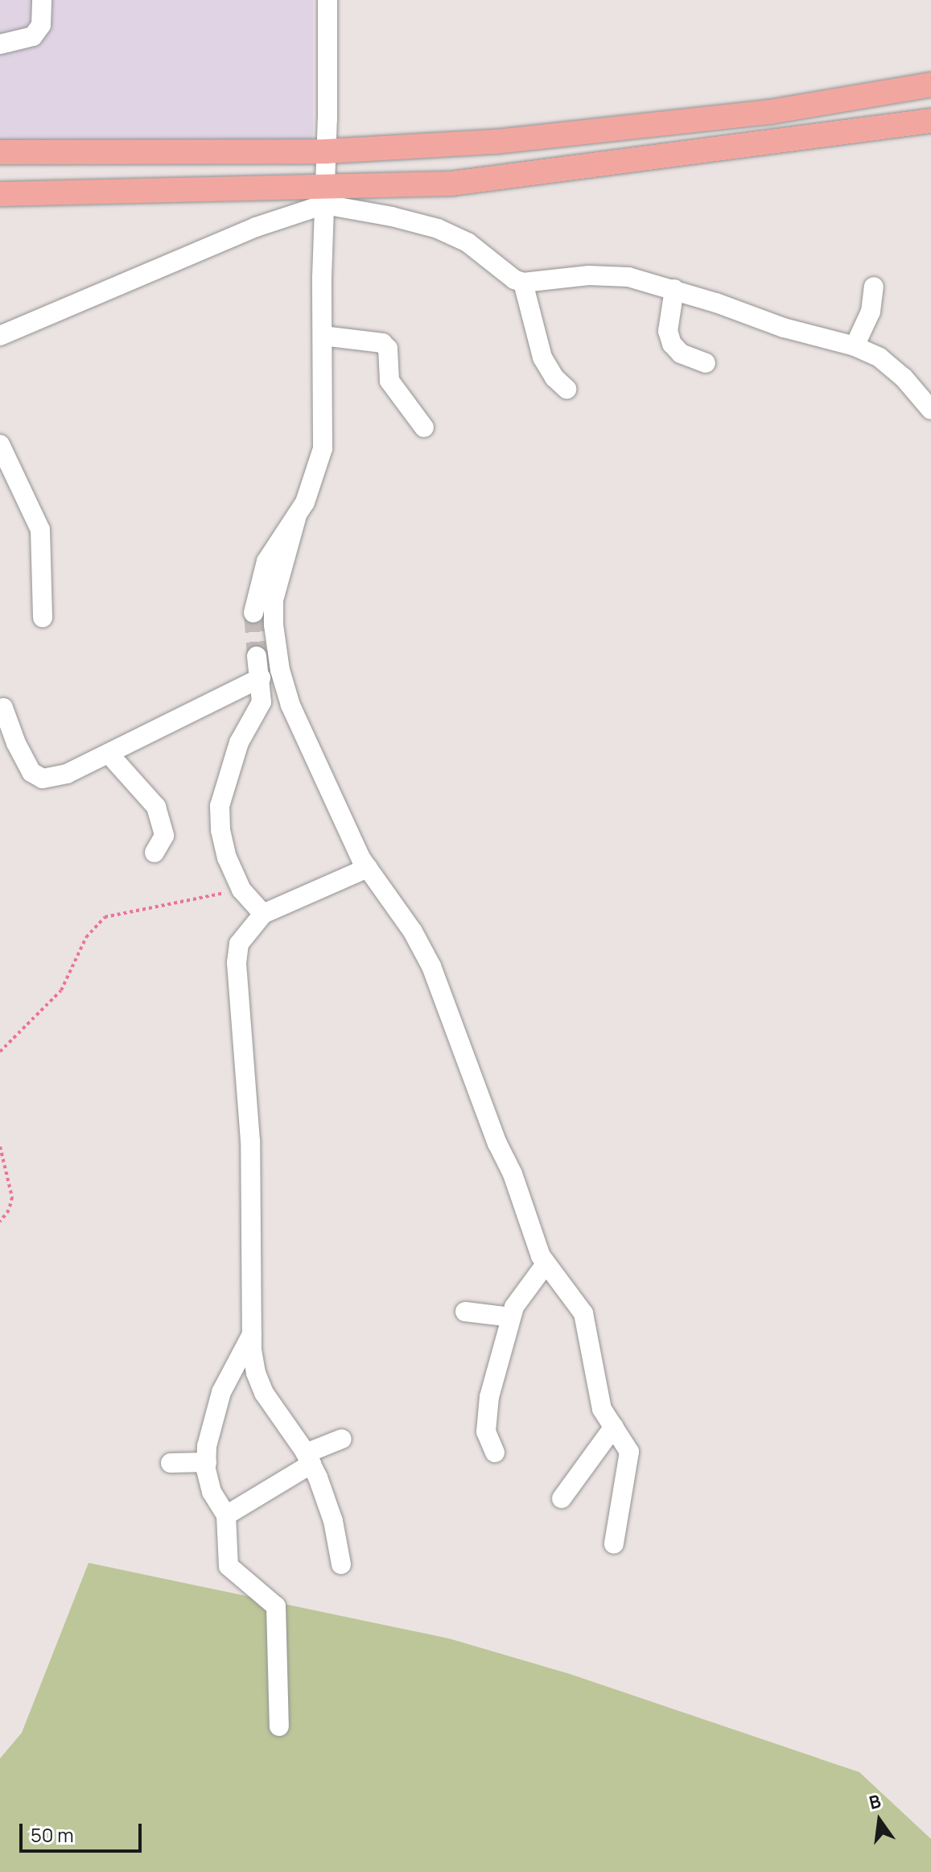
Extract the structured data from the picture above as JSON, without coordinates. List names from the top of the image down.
{
  "scale_bar": "50 m",
  "north": "top"
}
